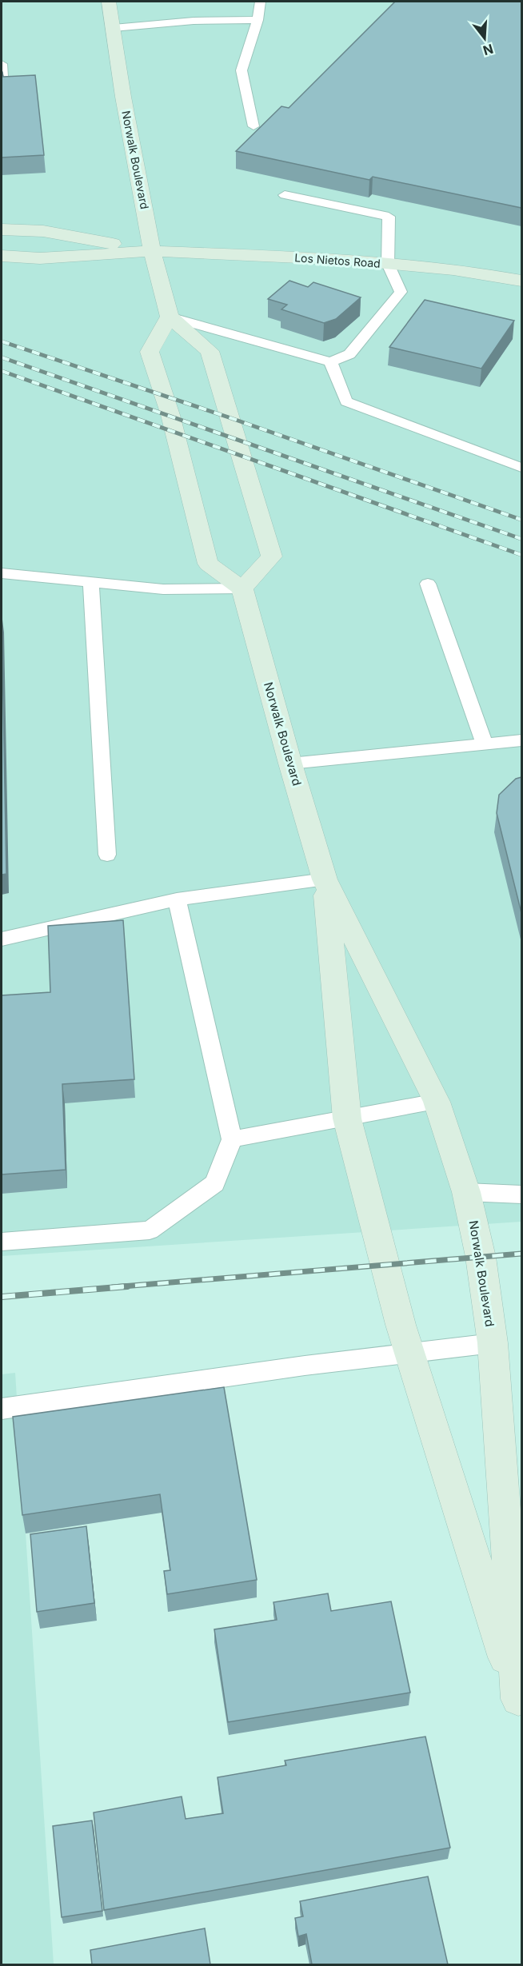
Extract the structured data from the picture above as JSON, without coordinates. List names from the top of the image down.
{
  "streets": {
    "main road": ["Norwalk Boulevard", "Los Nietos Road"]
  },
  "crossings": [
    ["Norwalk Boulevard", "Los Nietos Road"]
  ],
  "north": "bottom"
}
